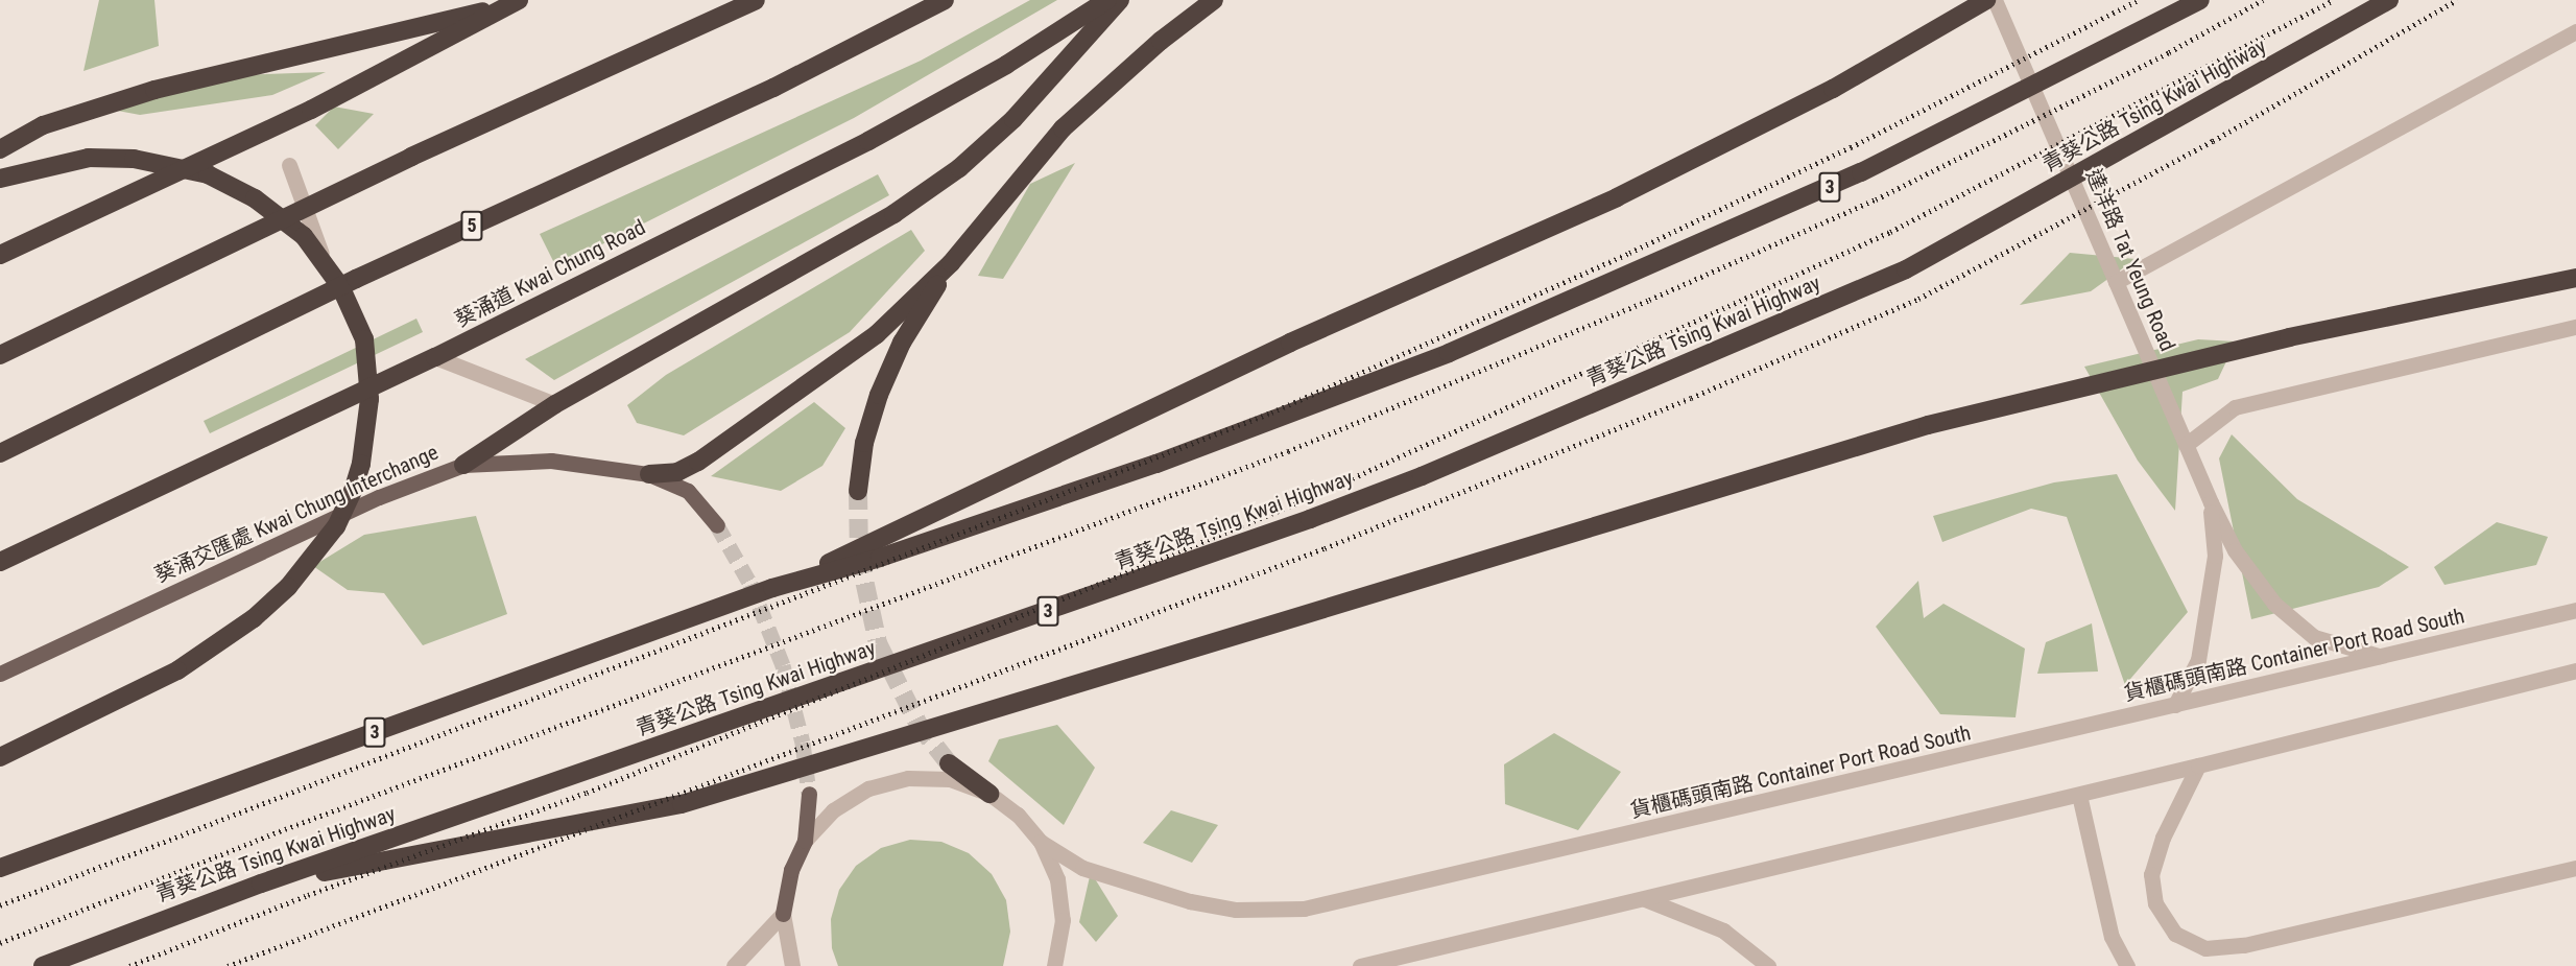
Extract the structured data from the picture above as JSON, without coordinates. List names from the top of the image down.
{
  "streets": {
    "highway": [
      "青葵公路 Tsing Kwai Highway",
      "3",
      "5",
      "葵涌道 Kwai Chung Road"
    ],
    "main road": ["葵涌交匯處 Kwai Chung Interchange"],
    "street": ["達洋路 Tat Yeung Road", "貨櫃碼頭南路 Container Port Road South"]
  },
  "crossings": [
    ["達洋路 Tat Yeung Road", "貨櫃碼頭南路 Container Port Road South"]
  ]
}
